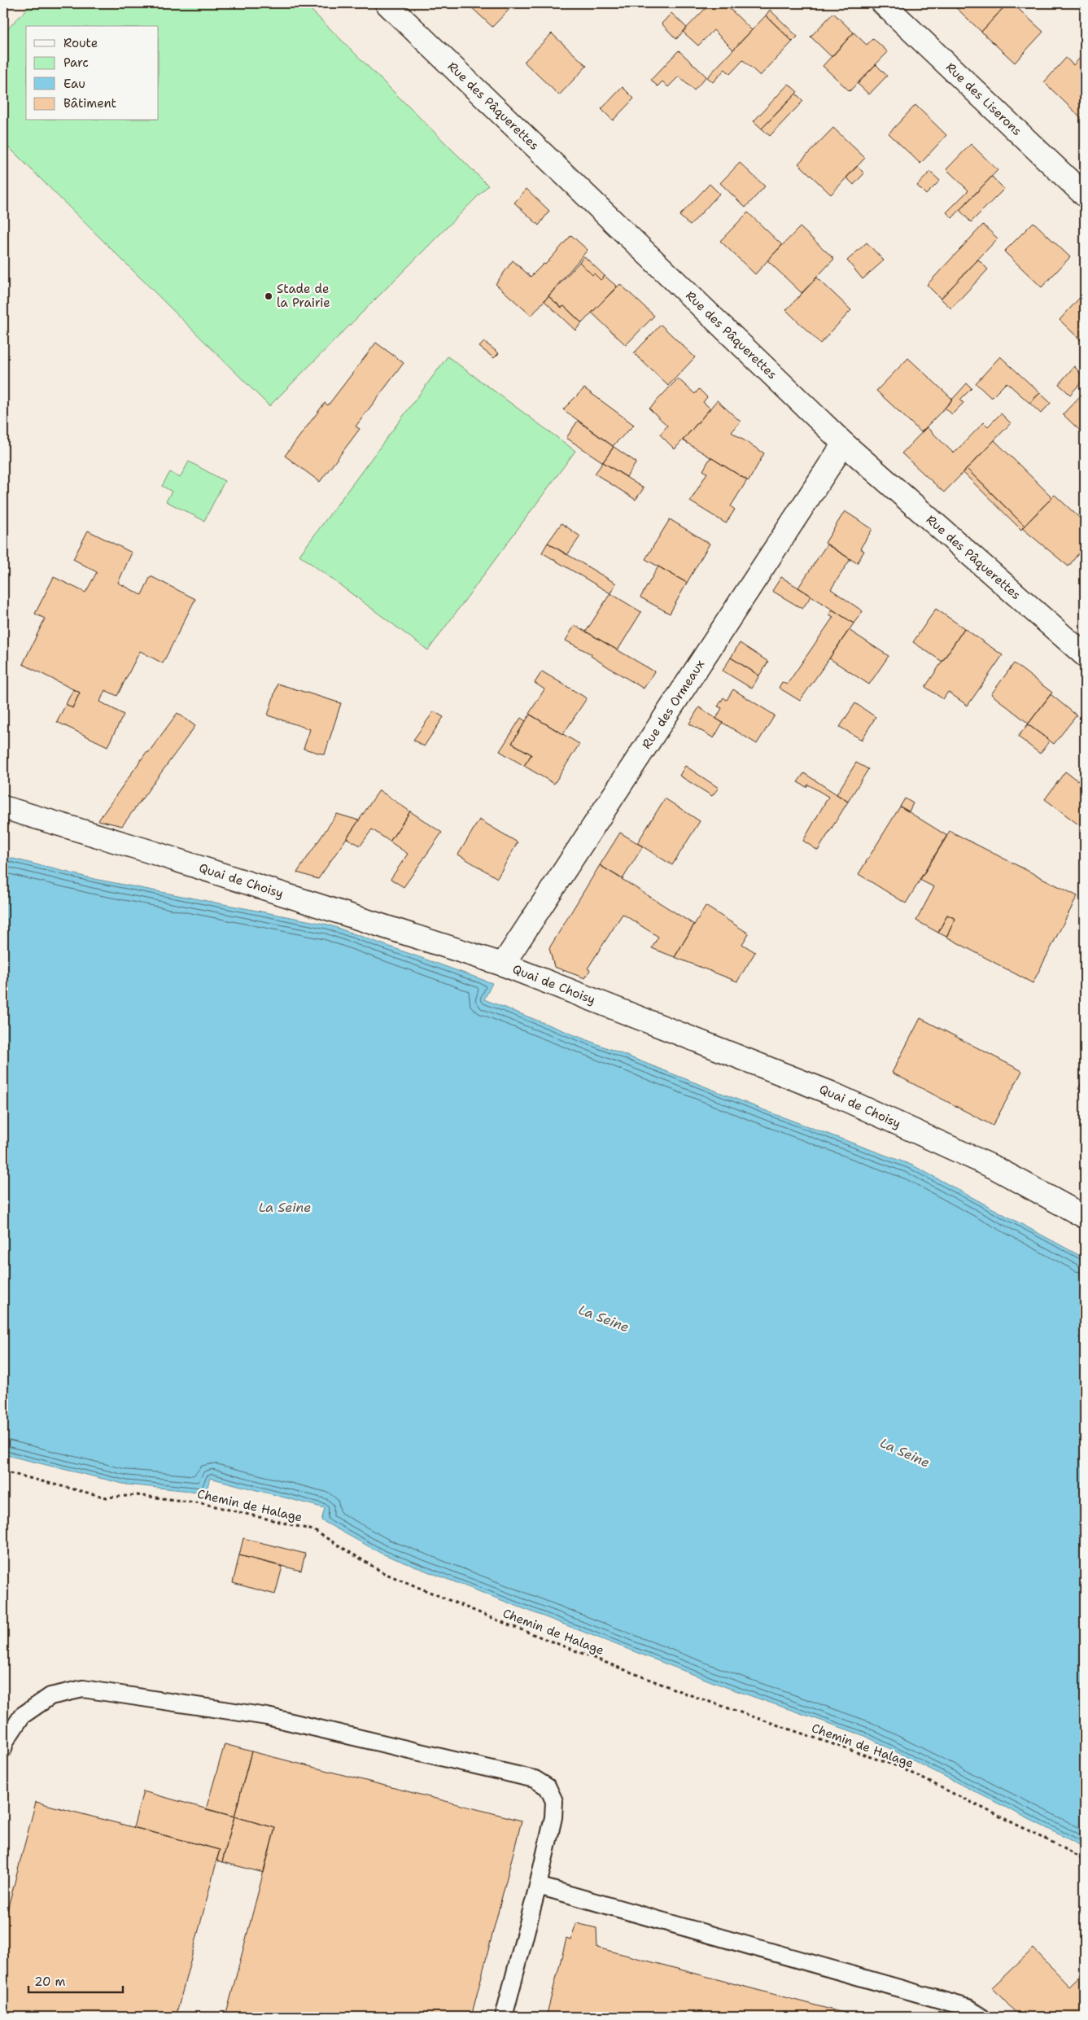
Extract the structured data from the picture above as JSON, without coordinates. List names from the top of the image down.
{
  "streets": {
    "street": [
      "Rue des Liserons",
      "Rue des Pâquerettes",
      "Rue des Ormeaux",
      "Quai de Choisy"
    ],
    "path": ["Chemin de Halage"]
  },
  "crossings": [
    ["Rue des Pâquerettes", "Rue des Ormeaux"],
    ["Rue des Ormeaux", "Quai de Choisy"]
  ],
  "water": ["La Seine"],
  "places": ["Stade de la Prairie"],
  "legend": [
    "Route",
    "Parc",
    "Eau",
    "Bâtiment"
  ],
  "scale_bar": "20 m"
}
